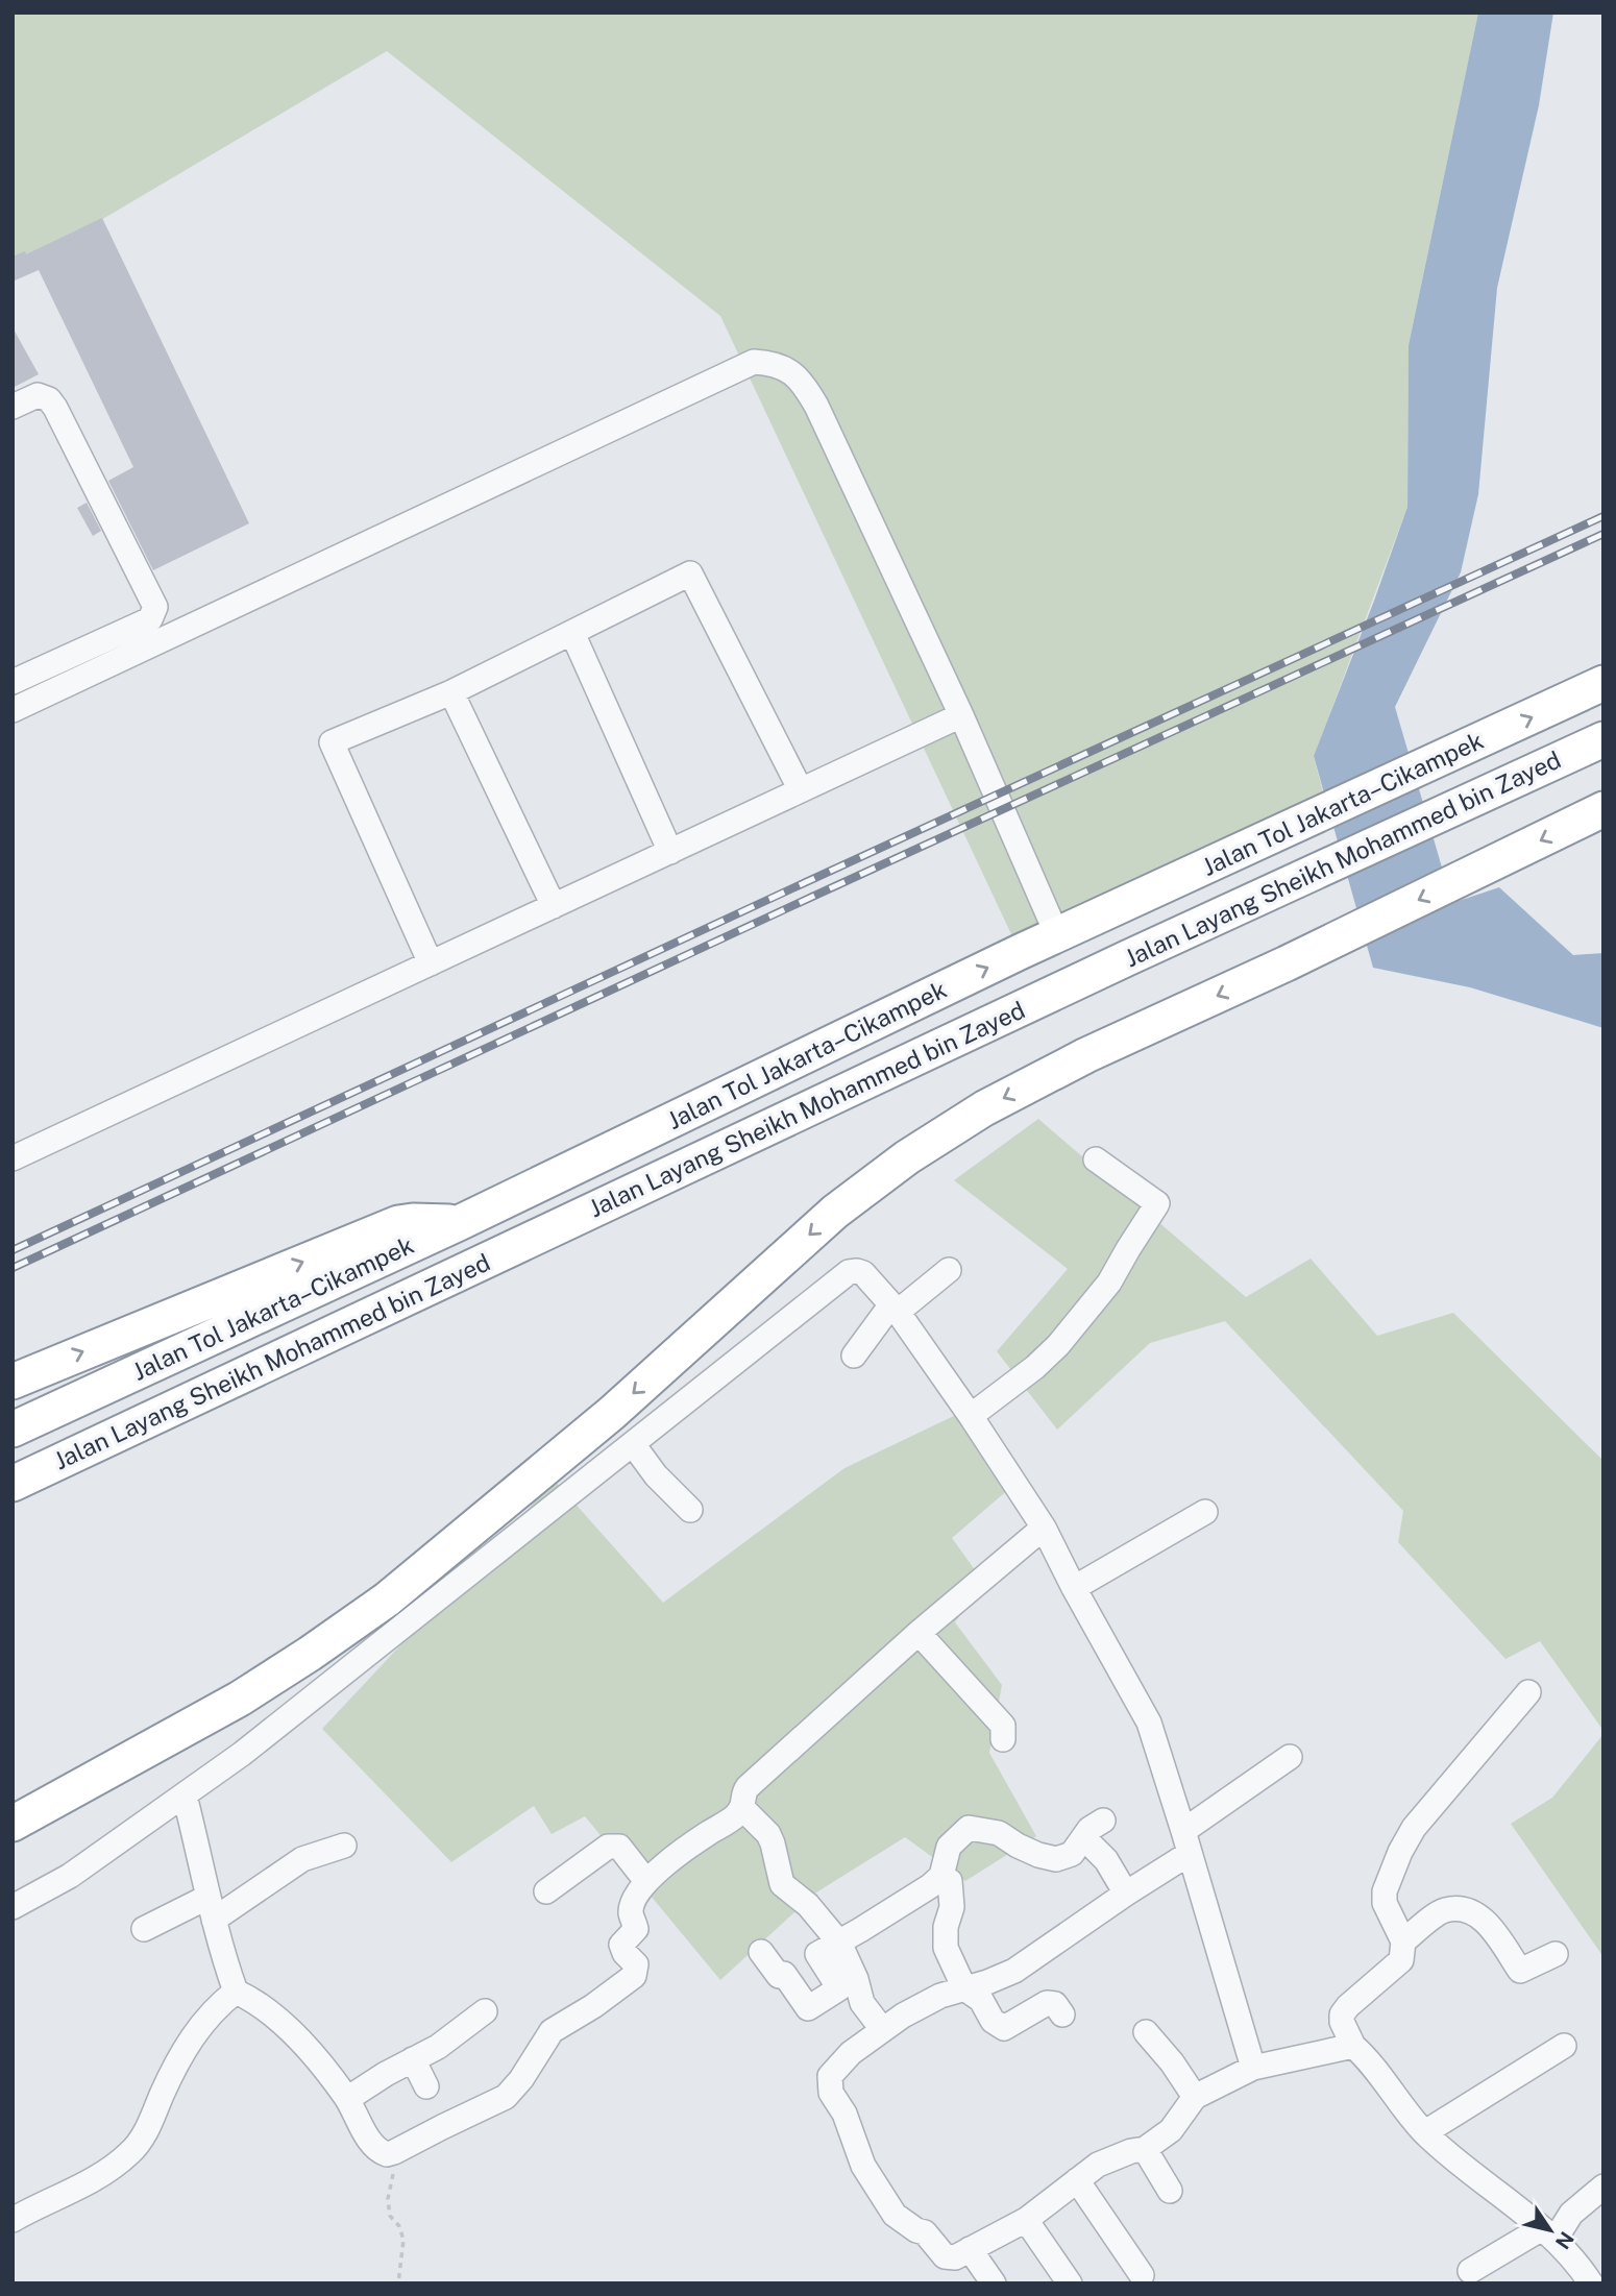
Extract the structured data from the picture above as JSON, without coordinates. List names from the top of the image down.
{
  "streets": {
    "highway": ["Jalan Tol Jakarta–Cikampek", "Jalan Layang Sheikh Mohammed bin Zayed"]
  },
  "north": "bottom right"
}
